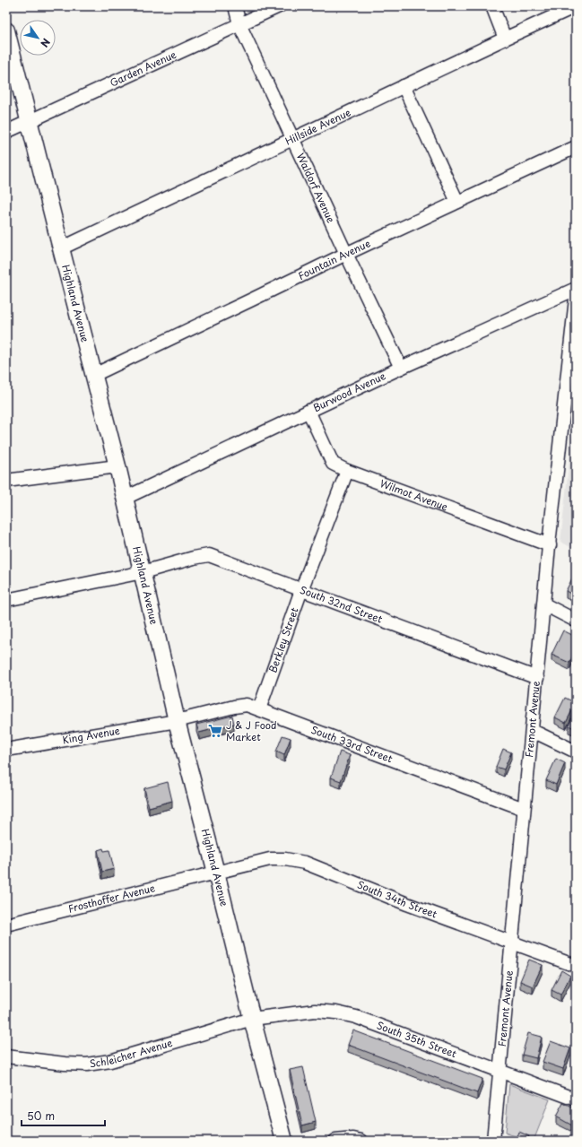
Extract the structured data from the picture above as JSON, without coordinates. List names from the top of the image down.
{
  "streets": {
    "street": [
      "Garden Avenue",
      "Hillside Avenue",
      "Waldorf Avenue",
      "Fountain Avenue",
      "Highland Avenue",
      "Burwood Avenue",
      "Wilmot Avenue",
      "South 32nd Street",
      "Berkley Street",
      "Fremont Avenue",
      "King Avenue",
      "South 33rd Street",
      "Frosthoffer Avenue",
      "South 34th Street",
      "South 35th Street",
      "Schleicher Avenue"
    ]
  },
  "crossings": [
    ["Garden Avenue", "Waldorf Avenue"],
    ["Garden Avenue", "Highland Avenue"],
    ["Hillside Avenue", "Waldorf Avenue"],
    ["Hillside Avenue", "Highland Avenue"],
    ["Waldorf Avenue", "Fountain Avenue"],
    ["Waldorf Avenue", "Burwood Avenue"],
    ["Fountain Avenue", "Highland Avenue"],
    ["Highland Avenue", "Burwood Avenue"],
    ["Highland Avenue", "South 32nd Street"],
    ["Highland Avenue", "King Avenue"],
    ["Highland Avenue", "South 33rd Street"],
    ["Highland Avenue", "Frosthoffer Avenue"],
    ["Highland Avenue", "South 34th Street"],
    ["Highland Avenue", "South 35th Street"],
    ["Highland Avenue", "Schleicher Avenue"],
    ["Burwood Avenue", "Wilmot Avenue"],
    ["Wilmot Avenue", "Berkley Street"],
    ["Wilmot Avenue", "Fremont Avenue"],
    ["South 32nd Street", "Berkley Street"],
    ["South 32nd Street", "Fremont Avenue"],
    ["Berkley Street", "South 33rd Street"],
    ["Fremont Avenue", "South 33rd Street"],
    ["Fremont Avenue", "South 34th Street"],
    ["Fremont Avenue", "South 35th Street"],
    ["King Avenue", "South 33rd Street"],
    ["Frosthoffer Avenue", "South 34th Street"],
    ["South 35th Street", "Schleicher Avenue"]
  ],
  "places": {
    "supermarket": ["J & J Food Market"]
  },
  "scale_bar": "50 m",
  "north": "bottom right"
}
